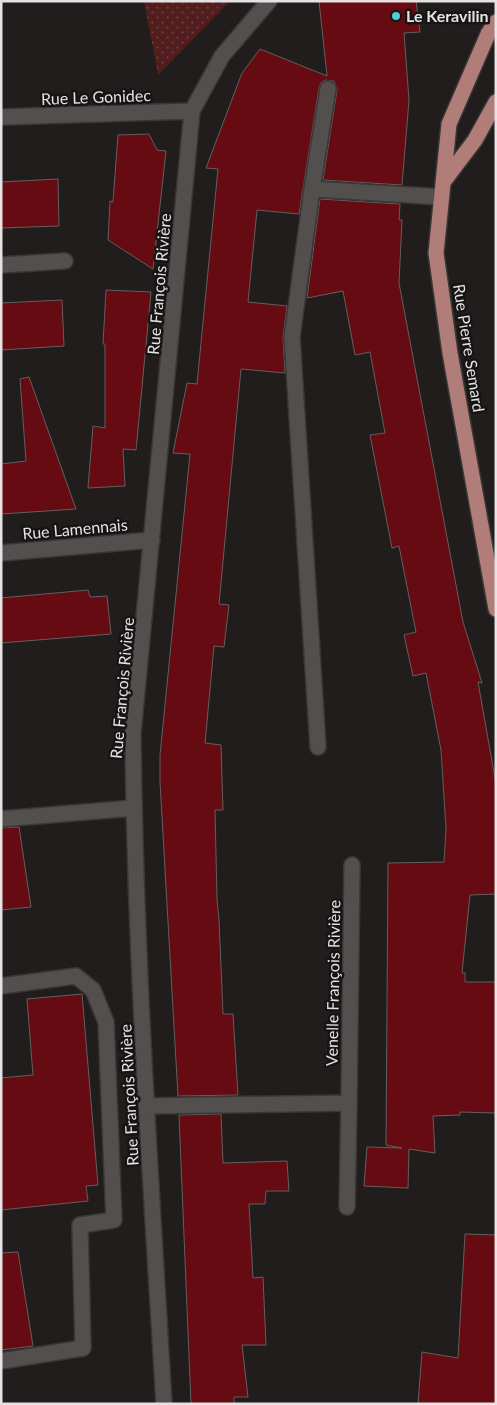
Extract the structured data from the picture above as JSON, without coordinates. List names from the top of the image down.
{
  "streets": {
    "main road": ["Rue Pierre Semard"],
    "street": [
      "Rue Le Gonidec",
      "Rue François Rivière",
      "Rue Lamennais",
      "Venelle François Rivière"
    ]
  },
  "crossings": [
    ["Rue Le Gonidec", "Rue François Rivière"],
    ["Rue François Rivière", "Rue Lamennais"]
  ],
  "places": ["Le Keravilin"]
}
